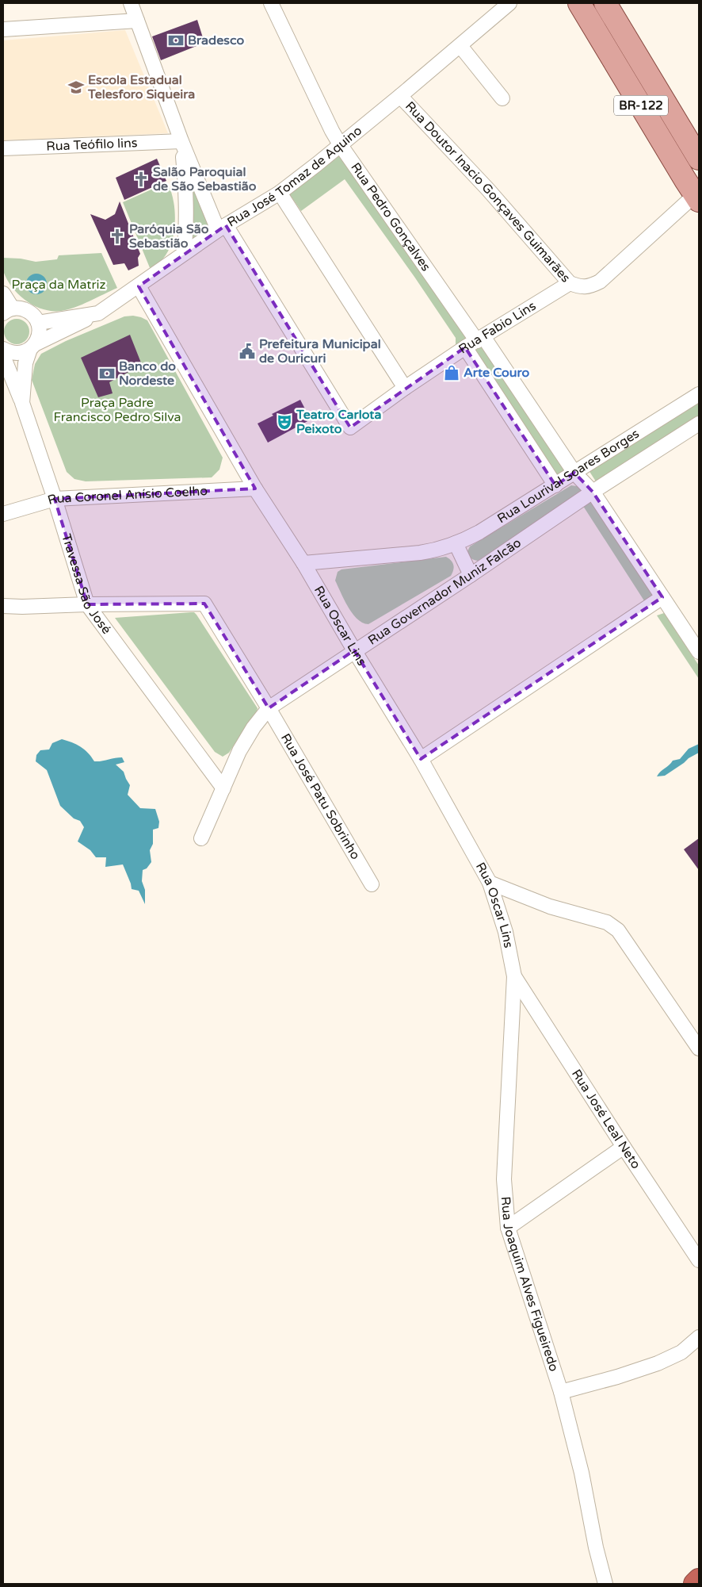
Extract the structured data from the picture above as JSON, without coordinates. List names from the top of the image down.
{
  "streets": {
    "main road": ["BR-122"],
    "street": [
      "Rua Teófilo lins",
      "Rua José Tomaz de Aquino",
      "Rua Doutor Inacio Gonçaves Guimarães",
      "Rua Pedro Gonçalves",
      "Rua Fabio Lins",
      "Rua Lourival Soares Borges",
      "Rua Coronel Anísio Coelho",
      "Travessa São José",
      "Rua Governador Muniz Falcão",
      "Rua Oscar Lins",
      "Rua José Patu Sobrinho",
      "Rua José Leal Neto",
      "Rua Joaquim Alves Figueiredo"
    ]
  },
  "crossings": [
    ["BR-122", "Rua Doutor Inacio Gonçaves Guimarães"],
    ["Rua José Tomaz de Aquino", "Rua Doutor Inacio Gonçaves Guimarães"],
    ["Rua José Tomaz de Aquino", "Rua Pedro Gonçalves"],
    ["Rua José Tomaz de Aquino", "Rua Fabio Lins"],
    ["Rua José Tomaz de Aquino", "Rua Oscar Lins"],
    ["Rua Doutor Inacio Gonçaves Guimarães", "Rua Fabio Lins"],
    ["Rua Pedro Gonçalves", "Rua Fabio Lins"],
    ["Rua Pedro Gonçalves", "Rua Lourival Soares Borges"],
    ["Rua Pedro Gonçalves", "Rua Governador Muniz Falcão"],
    ["Rua Lourival Soares Borges", "Rua Oscar Lins"],
    ["Rua Coronel Anísio Coelho", "Travessa São José"],
    ["Rua Coronel Anísio Coelho", "Rua Oscar Lins"],
    ["Travessa São José", "Rua Governador Muniz Falcão"],
    ["Travessa São José", "Rua José Patu Sobrinho"],
    ["Rua Governador Muniz Falcão", "Rua Oscar Lins"],
    ["Rua Governador Muniz Falcão", "Rua José Patu Sobrinho"],
    ["Rua Oscar Lins", "Rua José Leal Neto"],
    ["Rua Oscar Lins", "Rua Joaquim Alves Figueiredo"],
    ["Rua José Leal Neto", "Rua Joaquim Alves Figueiredo"]
  ],
  "parks": ["Praça da Matriz", "Praça Padre Francisco Pedro Silva"],
  "places": {
    "bank": ["Bradesco", "Banco do Nordeste"],
    "school or university": ["Escola Estadual Telesforo Siqueira"],
    "church": ["Salão Paroquial de São Sebastião", "Paróquia São Sebastião"],
    "public building": ["Prefeitura Municipal de Ouricuri"],
    "shop": ["Arte Couro"],
    "theatre": ["Teatro Carlota Peixoto"]
  }
}
